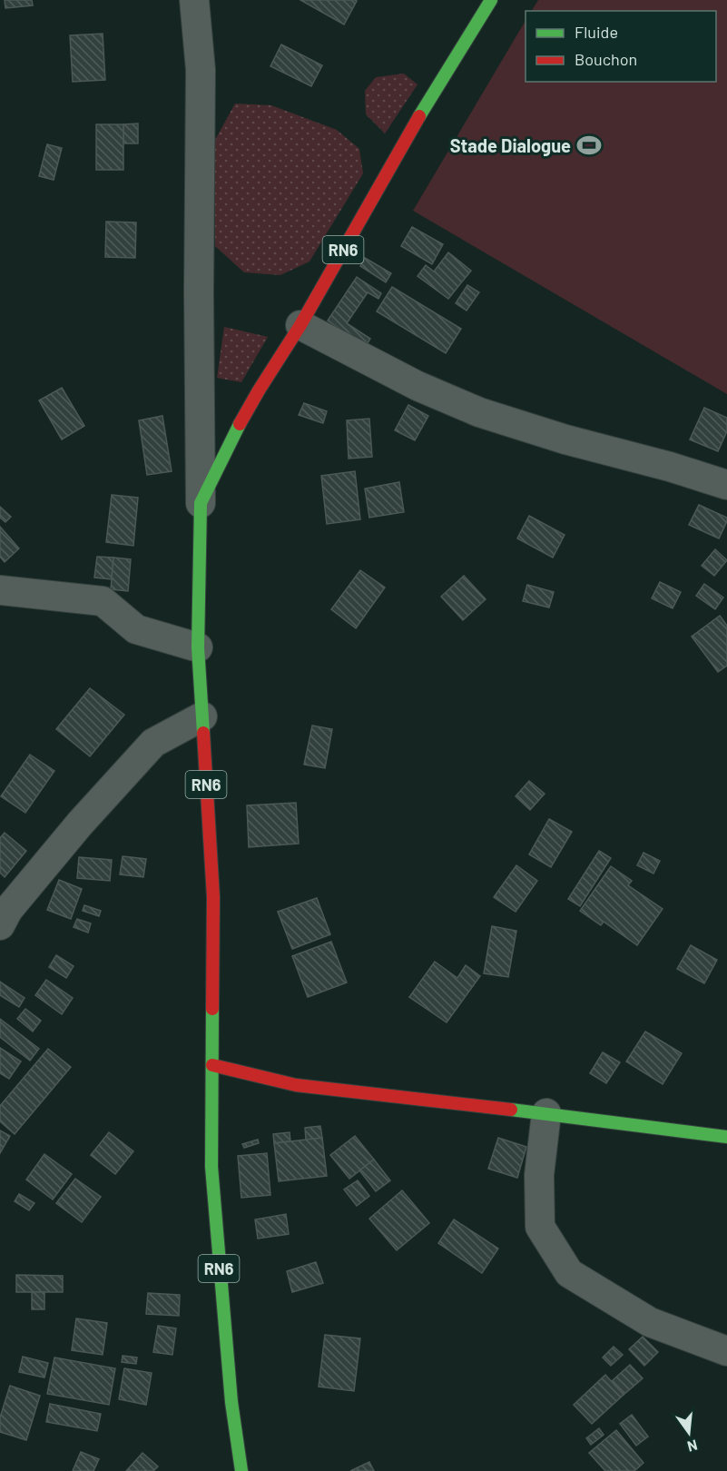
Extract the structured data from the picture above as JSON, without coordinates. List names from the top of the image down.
{
  "streets": {
    "main road": ["RN6"]
  },
  "places": {
    "sports": ["Stade Dialogue"]
  },
  "legend": ["Fluide", "Bouchon"],
  "north": "bottom"
}
